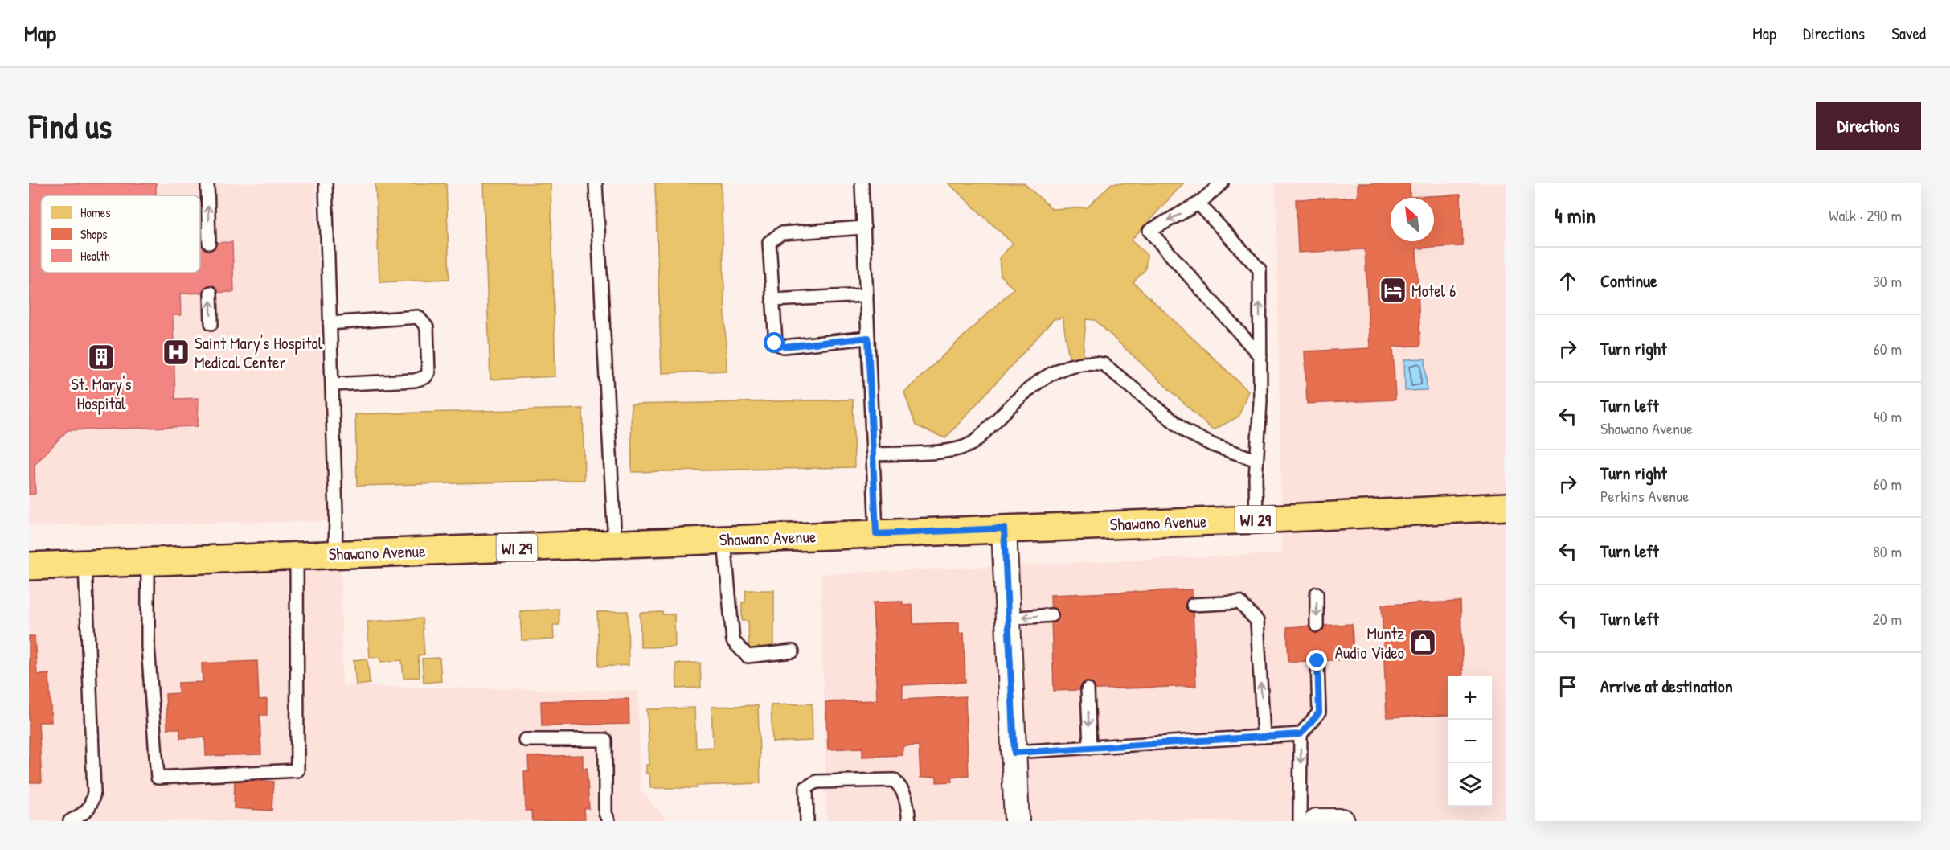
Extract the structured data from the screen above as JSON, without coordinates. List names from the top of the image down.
{
  "streets": {
    "main road": ["WI 29", "Shawano Avenue"]
  },
  "places": {
    "hotel": ["Motel 6"],
    "hospital": ["Saint Mary's Hospital Medical Center"],
    "building": ["St. Mary's Hospital"],
    "shop": ["Muntz Audio Video"]
  },
  "legend": ["Homes", "Shops", "Health"],
  "north": "top left",
  "page": {
    "header": "Map",
    "nav": ["Map", "Directions", "Saved"],
    "buttons": "Directions",
    "title": "Find us",
    "heading": ["4 min", "Walk · 290 m"],
    "list": [
      ["Continue", "30 m"],
      ["Turn right", "60 m"],
      ["Turn left", "Shawano Avenue", "40 m"],
      ["Turn right", "Perkins Avenue", "60 m"],
      ["Turn left", "80 m"],
      ["Turn left", "20 m"],
      "Arrive at destination"
    ],
    "map_buttons": ["+", "−"]
  }
}
